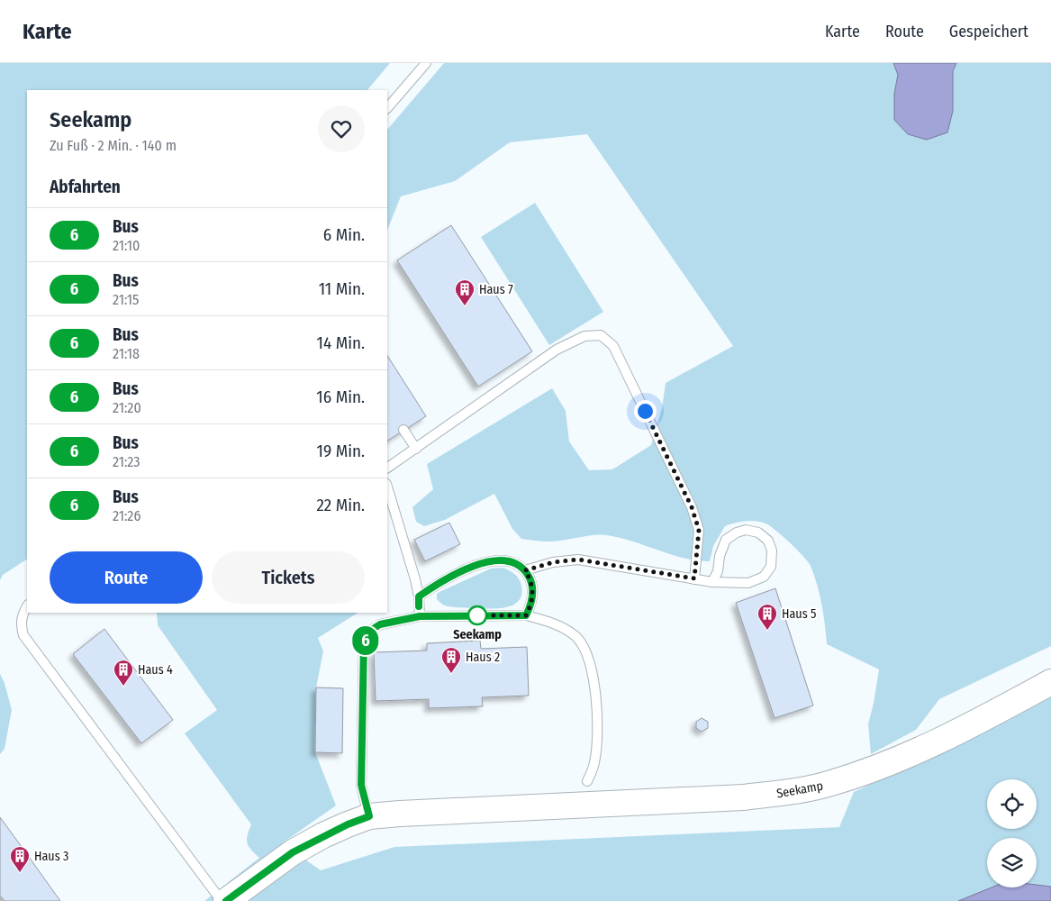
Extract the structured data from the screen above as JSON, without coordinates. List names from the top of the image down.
{
  "streets": {
    "street": ["Seekamp"]
  },
  "places": {
    "building": [
      "Haus 7",
      "Haus 5",
      "Haus 2",
      "Haus 4",
      "Haus 3"
    ],
    "other": ["Seekamp"]
  },
  "lines": ["bus line 6"],
  "page": {
    "header": "Karte",
    "nav": ["Karte", "Route", "Gespeichert"],
    "on_map": "6",
    "heading": [
      ["Seekamp", "Zu Fuß · 2 Min. · 140 m"],
      "Abfahrten"
    ],
    "list": [
      {
        "mark": "6",
        "name": "Bus",
        "note": "21:10",
        "value": "6 Min."
      },
      {
        "mark": "6",
        "name": "Bus",
        "note": "21:15",
        "value": "11 Min."
      },
      {
        "mark": "6",
        "name": "Bus",
        "note": "21:18",
        "value": "14 Min."
      },
      {
        "mark": "6",
        "name": "Bus",
        "note": "21:20",
        "value": "16 Min."
      },
      {
        "mark": "6",
        "name": "Bus",
        "note": "21:23",
        "value": "19 Min."
      },
      {
        "mark": "6",
        "name": "Bus",
        "note": "21:26",
        "value": "22 Min."
      }
    ],
    "buttons": ["Route", "Tickets"]
  }
}
